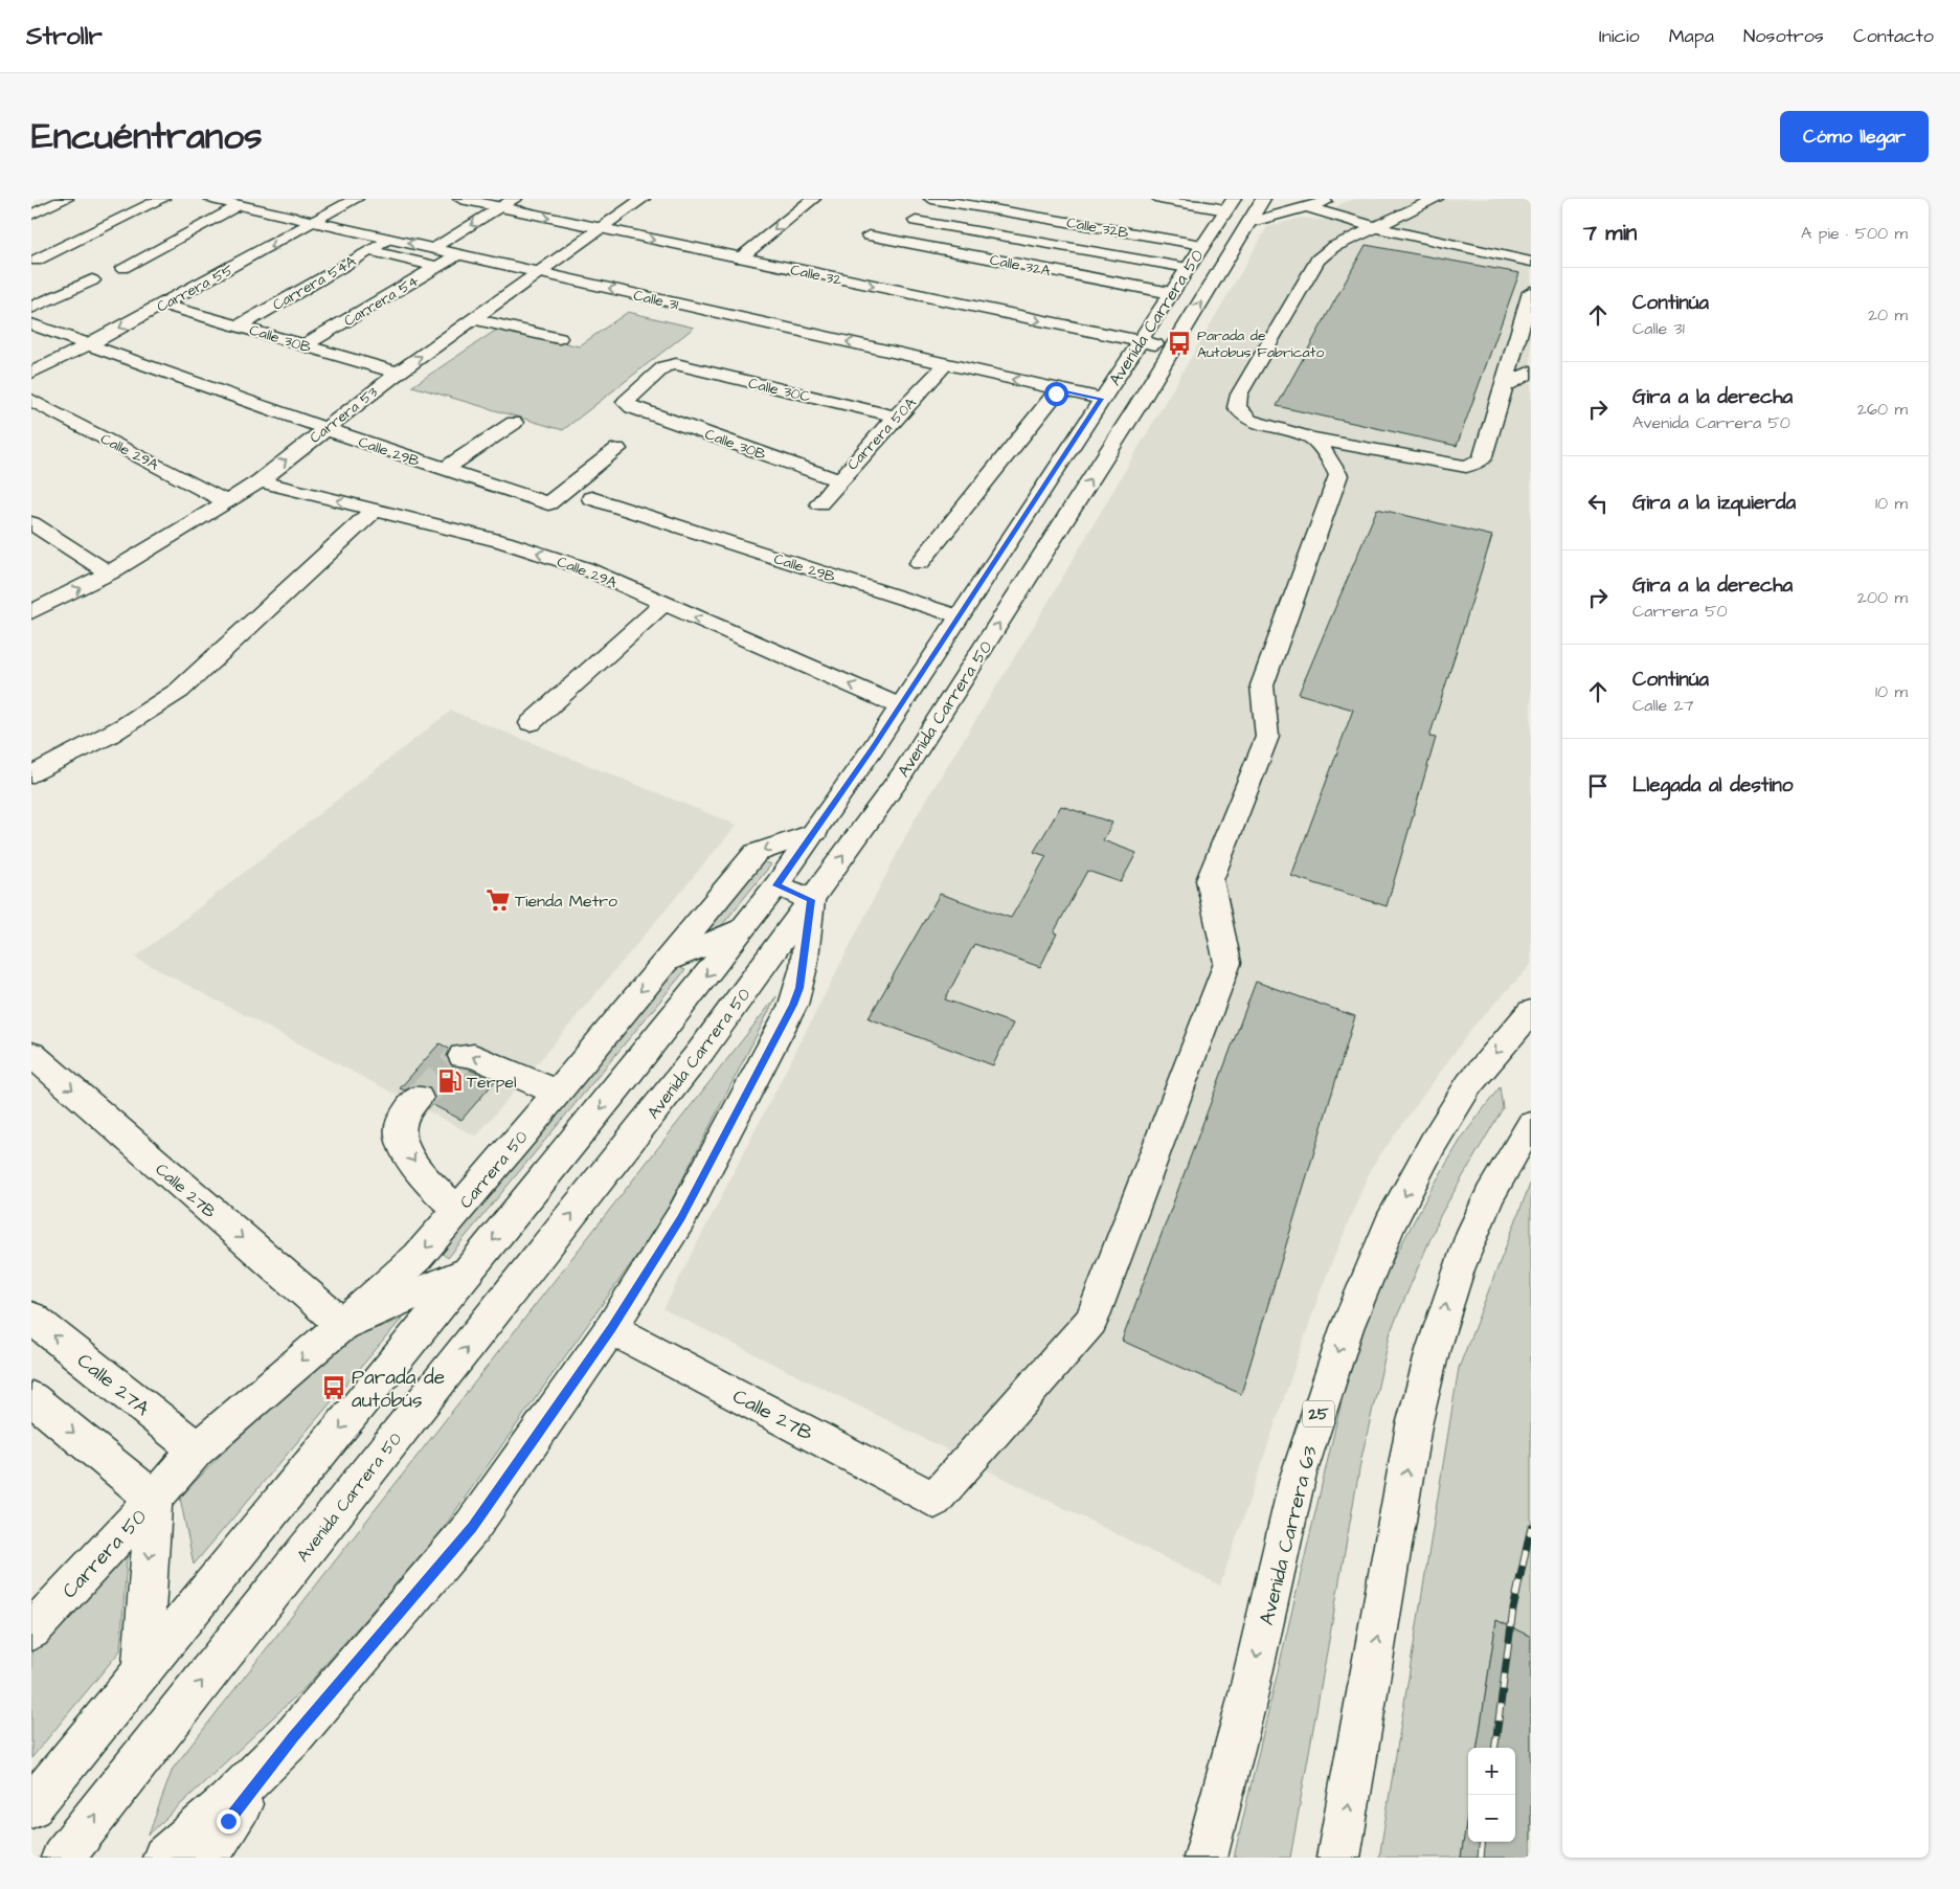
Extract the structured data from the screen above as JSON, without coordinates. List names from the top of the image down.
{
  "streets": {
    "main road": [
      "Calle 32B",
      "Calle 32A",
      "Calle 32",
      "Carrera 54A",
      "Carrera 55",
      "Calle 31",
      "Carrera 54",
      "Avenida Carrera 50",
      "Calle 30B",
      "Calle 30C",
      "Carrera 53",
      "Carrera 50A",
      "Calle 29A",
      "Calle 29B",
      "Carrera 50",
      "Calle 27B",
      "Calle 27A",
      "25",
      "Avenida Carrera 63"
    ]
  },
  "crossings": [
    ["Calle 32B", "Avenida Carrera 50"],
    ["Calle 32A", "Avenida Carrera 50"],
    ["Calle 32", "Avenida Carrera 50"],
    ["Calle 32", "Carrera 53"],
    ["Carrera 54A", "Calle 31"],
    ["Carrera 54A", "Calle 30B"],
    ["Carrera 55", "Calle 31"],
    ["Carrera 55", "Calle 30B"],
    ["Carrera 55", "Calle 29B"],
    ["Calle 31", "Carrera 54"],
    ["Calle 31", "Avenida Carrera 50"],
    ["Calle 31", "Carrera 53"],
    ["Calle 31", "Carrera 50A"],
    ["Carrera 54", "Calle 30B"],
    ["Avenida Carrera 50", "Calle 29A"],
    ["Avenida Carrera 50", "Calle 29B"],
    ["Avenida Carrera 50", "Carrera 50"],
    ["Calle 30B", "Calle 30C"],
    ["Calle 30B", "Carrera 53"],
    ["Calle 30B", "Carrera 50A"],
    ["Calle 30C", "Carrera 50A"],
    ["Carrera 53", "Calle 29A"],
    ["Carrera 53", "Calle 29B"],
    ["Carrera 50", "Calle 27B"],
    ["Carrera 50", "Calle 27A"]
  ],
  "one_way": ["Calle 29A"],
  "places": {
    "bus stop": ["Parada de Autobus Fabricato", "Parada de autobús"],
    "supermarket": ["Tienda Metro"],
    "fuel station": ["Terpel"]
  },
  "page": {
    "header": "Strollr",
    "nav": [
      "Inicio",
      "Mapa",
      "Nosotros",
      "Contacto"
    ],
    "title": "Encuéntranos",
    "buttons": "Cómo llegar",
    "heading": ["7 min", "A pie · 500 m"],
    "list": [
      ["Continúa", "Calle 31", "20 m"],
      ["Gira a la derecha", "Avenida Carrera 50", "260 m"],
      ["Gira a la izquierda", "10 m"],
      ["Gira a la derecha", "Carrera 50", "200 m"],
      ["Continúa", "Calle 27", "10 m"],
      "Llegada al destino"
    ],
    "map_buttons": ["+", "−"]
  }
}
